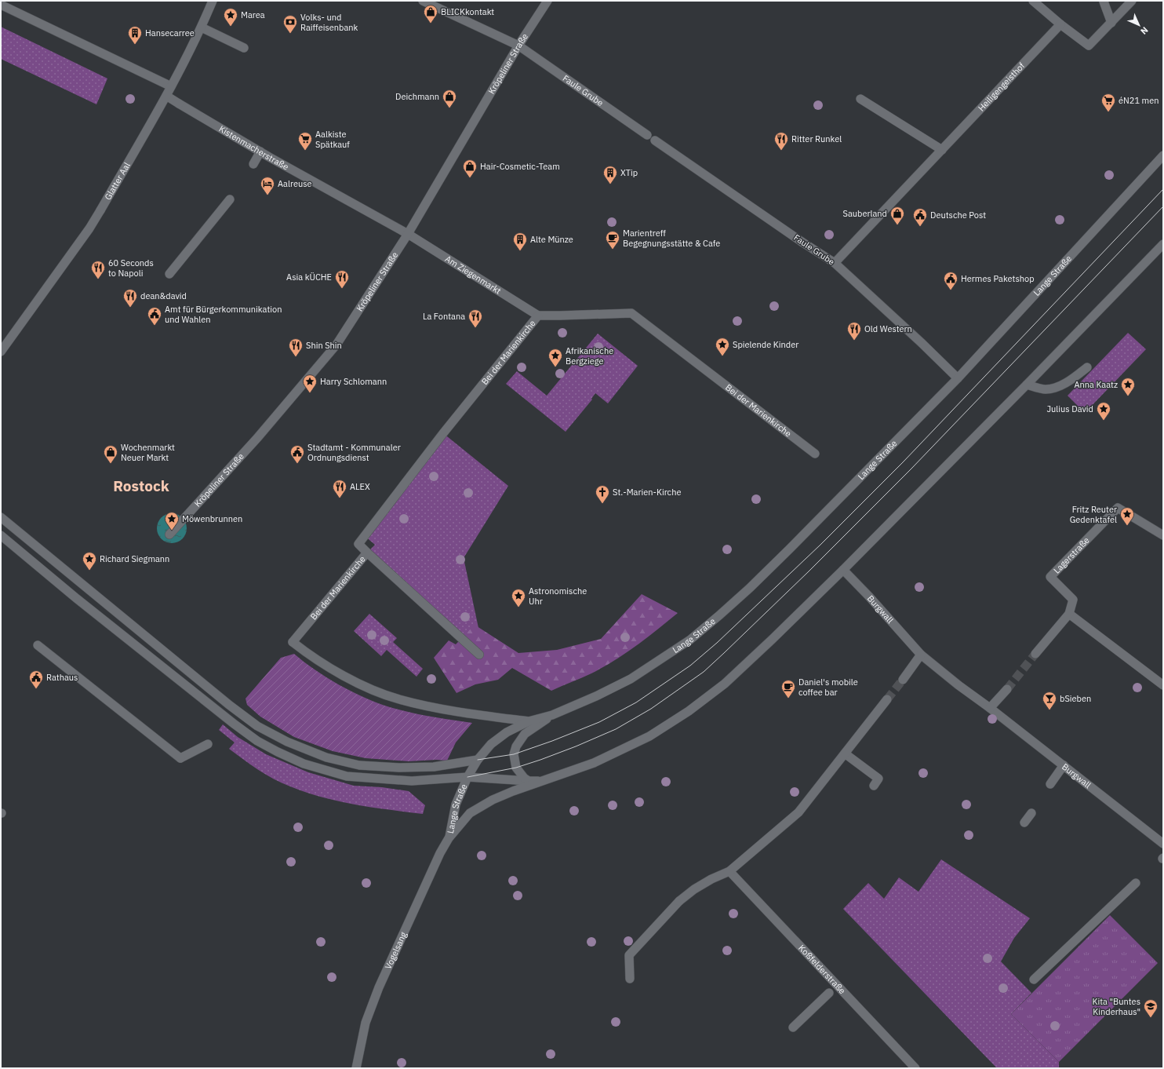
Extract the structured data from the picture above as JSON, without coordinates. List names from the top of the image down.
{
  "streets": {
    "street": [
      "Kröpeliner Straße",
      "Heiligengeisthof",
      "Faule Grube",
      "Kistenmacherstraße",
      "Glatter Aal",
      "Am Ziegenmarkt",
      "Lange Straße",
      "Bei der Marienkirche",
      "Lagerstraße",
      "Burgwall",
      "Vogelsang",
      "Koßfelderstraße"
    ]
  },
  "crossings": [
    ["Kröpeliner Straße", "Faule Grube"],
    ["Kröpeliner Straße", "Kistenmacherstraße"],
    ["Kröpeliner Straße", "Am Ziegenmarkt"],
    ["Heiligengeisthof", "Faule Grube"],
    ["Faule Grube", "Lange Straße"],
    ["Kistenmacherstraße", "Glatter Aal"],
    ["Kistenmacherstraße", "Am Ziegenmarkt"],
    ["Am Ziegenmarkt", "Bei der Marienkirche"],
    ["Lange Straße", "Bei der Marienkirche"],
    ["Lange Straße", "Burgwall"],
    ["Lange Straße", "Vogelsang"]
  ],
  "districts": ["Rostock"],
  "places": {
    "shop": [
      "BLICKkontakt",
      "Deichmann",
      "Hair-Cosmetic-Team",
      "Sauberland",
      "Wochenmarkt Neuer Markt"
    ],
    "place": [
      "Marea",
      "Spielende Kinder",
      "Afrikanische Bergziege",
      "Harry Schlomann",
      "Anna Kaatz",
      "Julius David",
      "Fritz Reuter Gedenktafel",
      "Möwenbrunnen",
      "Richard Siegmann",
      "Astronomische Uhr"
    ],
    "bank": ["Volks- und Raiffeisenbank"],
    "building": ["Hansecarree", "XTip", "Alte Münze"],
    "supermarket": ["éN21 men", "Aalkiste Spätkauf"],
    "restaurant": [
      "Ritter Runkel",
      "60 Seconds to Napoli",
      "Asia kÜCHE",
      "dean&david",
      "La Fontana",
      "Old Western",
      "Shin Shin",
      "ALEX"
    ],
    "hotel": ["Aalreuse"],
    "public building": [
      "Deutsche Post",
      "Hermes Paketshop",
      "Amt für Bürgerkommunikation und Wahlen",
      "Stadtamt - Kommunaler Ordnungsdienst",
      "Rathaus"
    ],
    "cafe": ["Marientreff Begegnungsstätte & Cafe", "Daniel's mobile coffee bar"],
    "church": ["St.-Marien-Kirche"],
    "bar": ["bSieben"],
    "school or university": ["Kita \"Buntes Kinderhaus\""]
  },
  "north": "bottom right"
}
